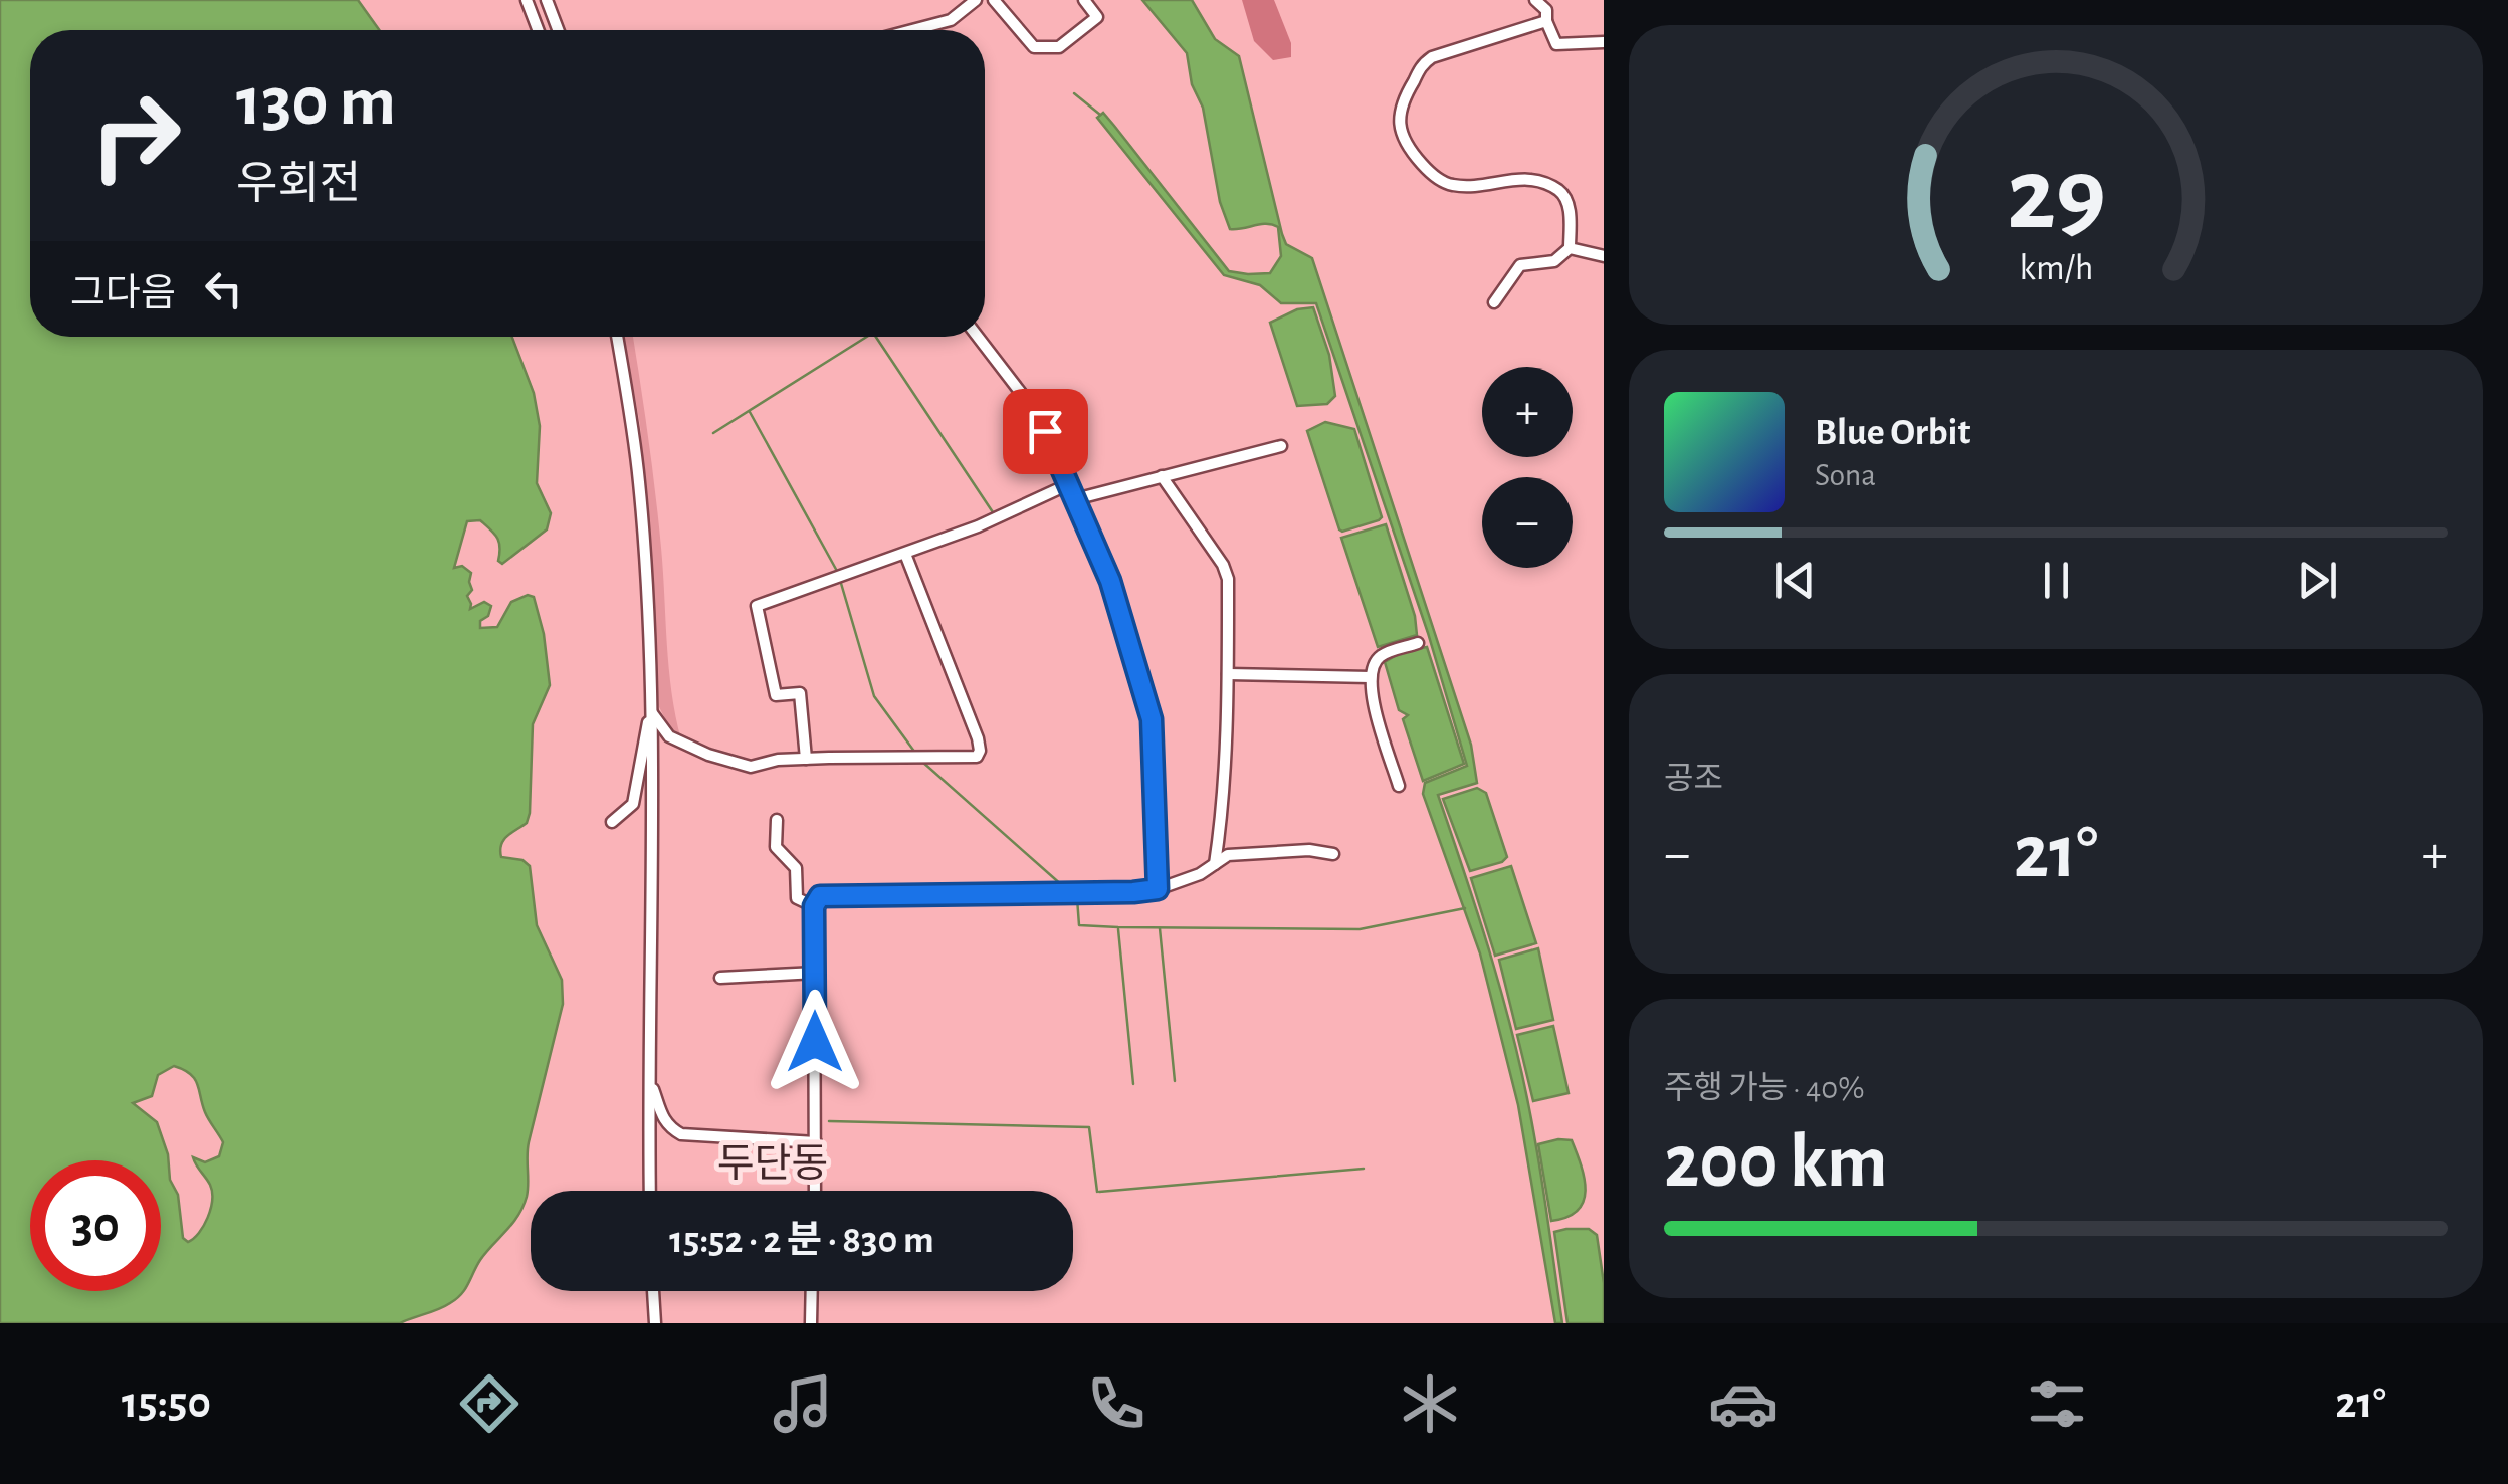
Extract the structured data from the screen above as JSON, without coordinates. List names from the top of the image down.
{
  "districts": ["두단동"],
  "page": {
    "turn": ["130 m", "우회전"],
    "then": "그다음",
    "map_buttons": ["+", "−"],
    "song": ["Blue Orbit", "Sona"],
    "tile": [
      "공조",
      ["주행 가능 · 40%", "200 km"]
    ],
    "heat": ["−", "21°", "+"],
    "limit": "30",
    "trip": "15:52 · 2 분 · 830 m",
    "tabs": ["15:50", "21°"],
    "gauge": ["29", "km/h"]
  }
}
